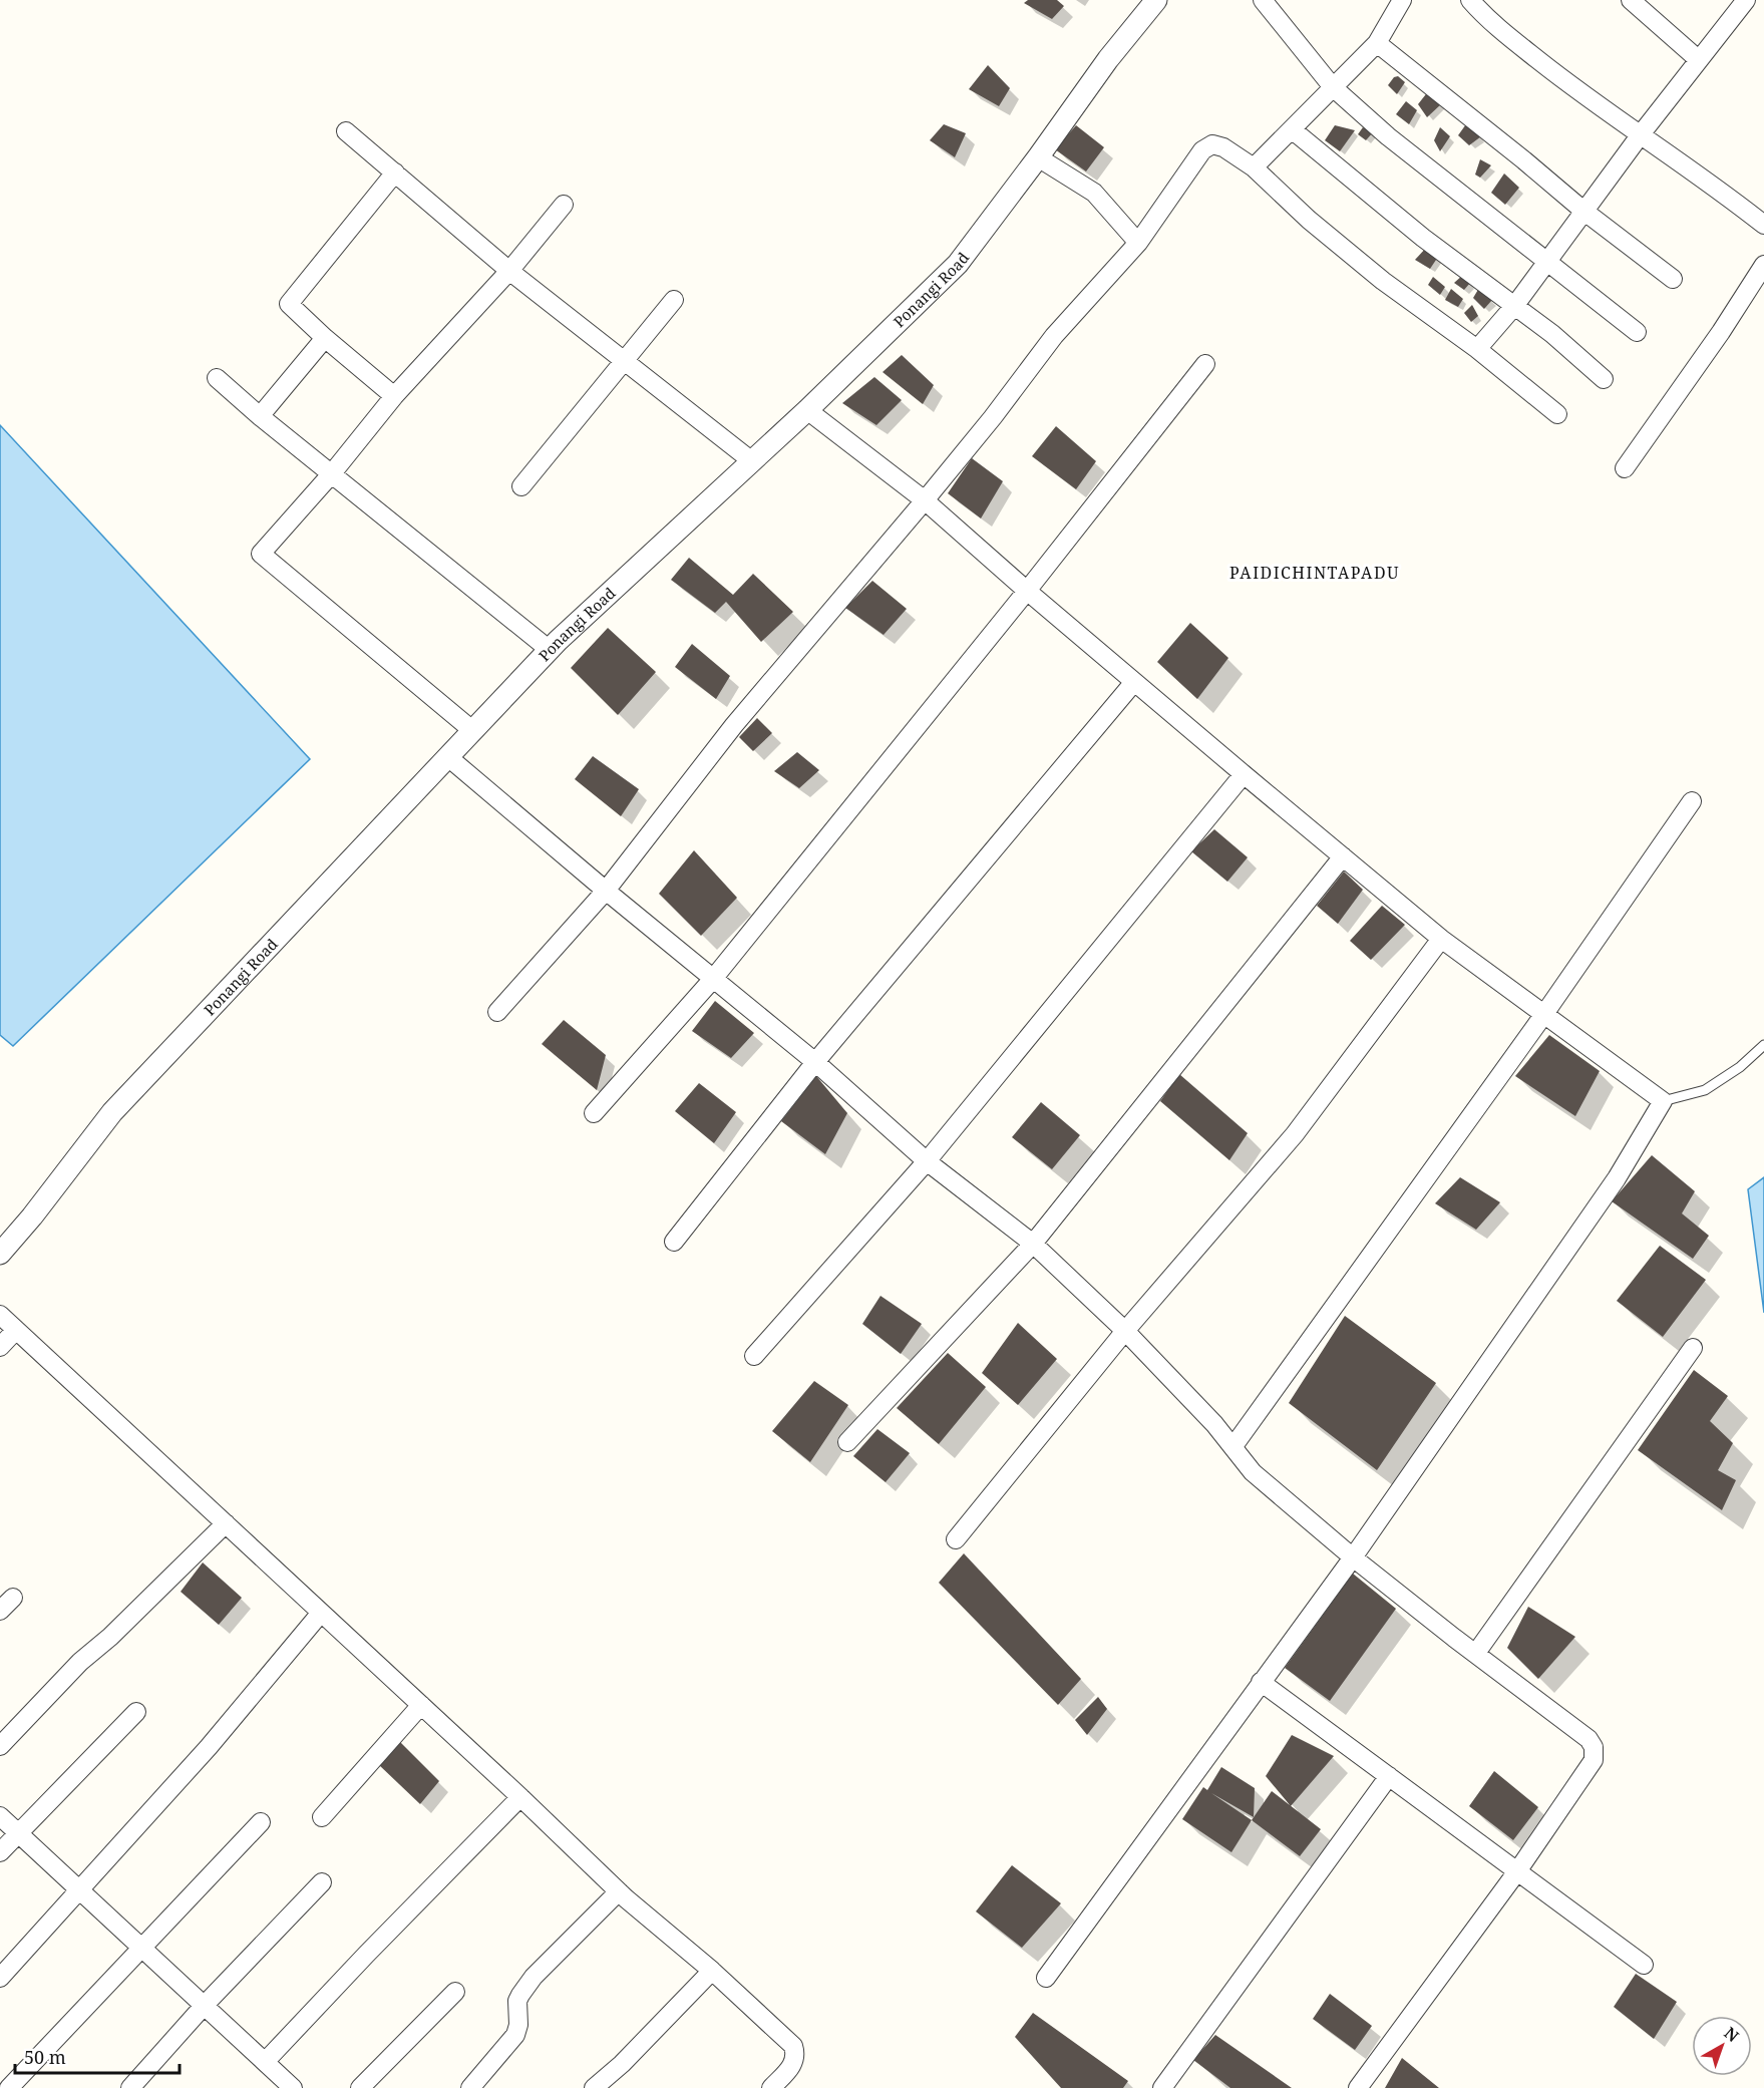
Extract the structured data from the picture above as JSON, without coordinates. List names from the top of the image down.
{
  "streets": {
    "street": ["Ponangi Road"]
  },
  "districts": ["PAIDICHINTAPADU"],
  "scale_bar": "50 m",
  "north": "top right"
}
